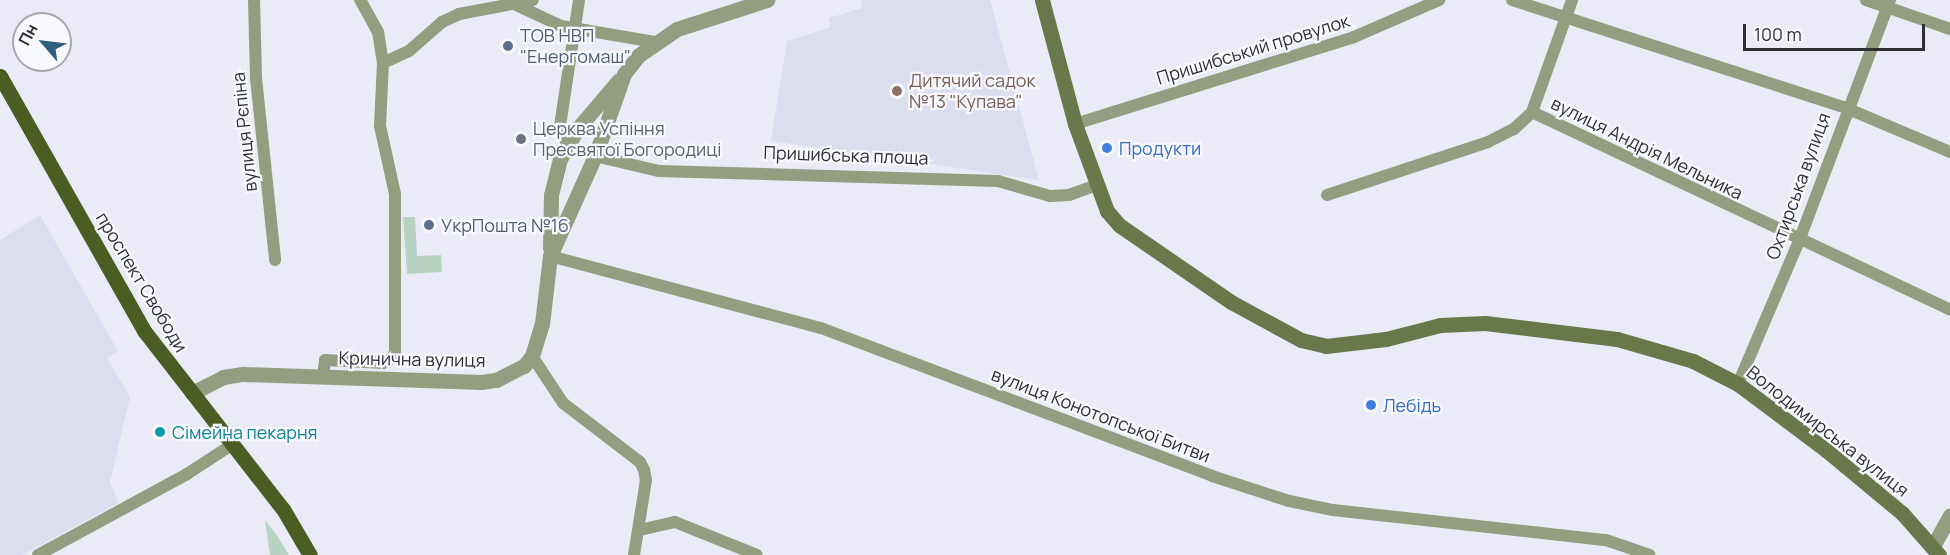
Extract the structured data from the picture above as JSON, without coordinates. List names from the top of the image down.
{
  "streets": {
    "main road": ["проспект Свободи", "Володимирська вулиця"],
    "street": [
      "Пришибський провулок",
      "вулиця Рєпіна",
      "вулиця Андрія Мельника",
      "Пришибська площа",
      "Охтирська вулиця",
      "Кринична вулиця",
      "вулиця Конотопської Битви"
    ]
  },
  "crossings": [
    ["Пришибський провулок", "Володимирська вулиця"],
    ["вулиця Андрія Мельника", "Охтирська вулиця"],
    ["Пришибська площа", "Володимирська вулиця"],
    ["Охтирська вулиця", "Володимирська вулиця"],
    ["проспект Свободи", "Кринична вулиця"]
  ],
  "places": [
    "ТОВ НВП \"Енергомаш\"",
    "Дитячий садок №13 \"Купава\"",
    "Церква Успіння Пресвятої Богородиці",
    "Продукти",
    "УкрПошта №16",
    "Лебідь",
    "Сімейна пекарня"
  ],
  "scale_bar": "100 m",
  "north": "top left"
}
